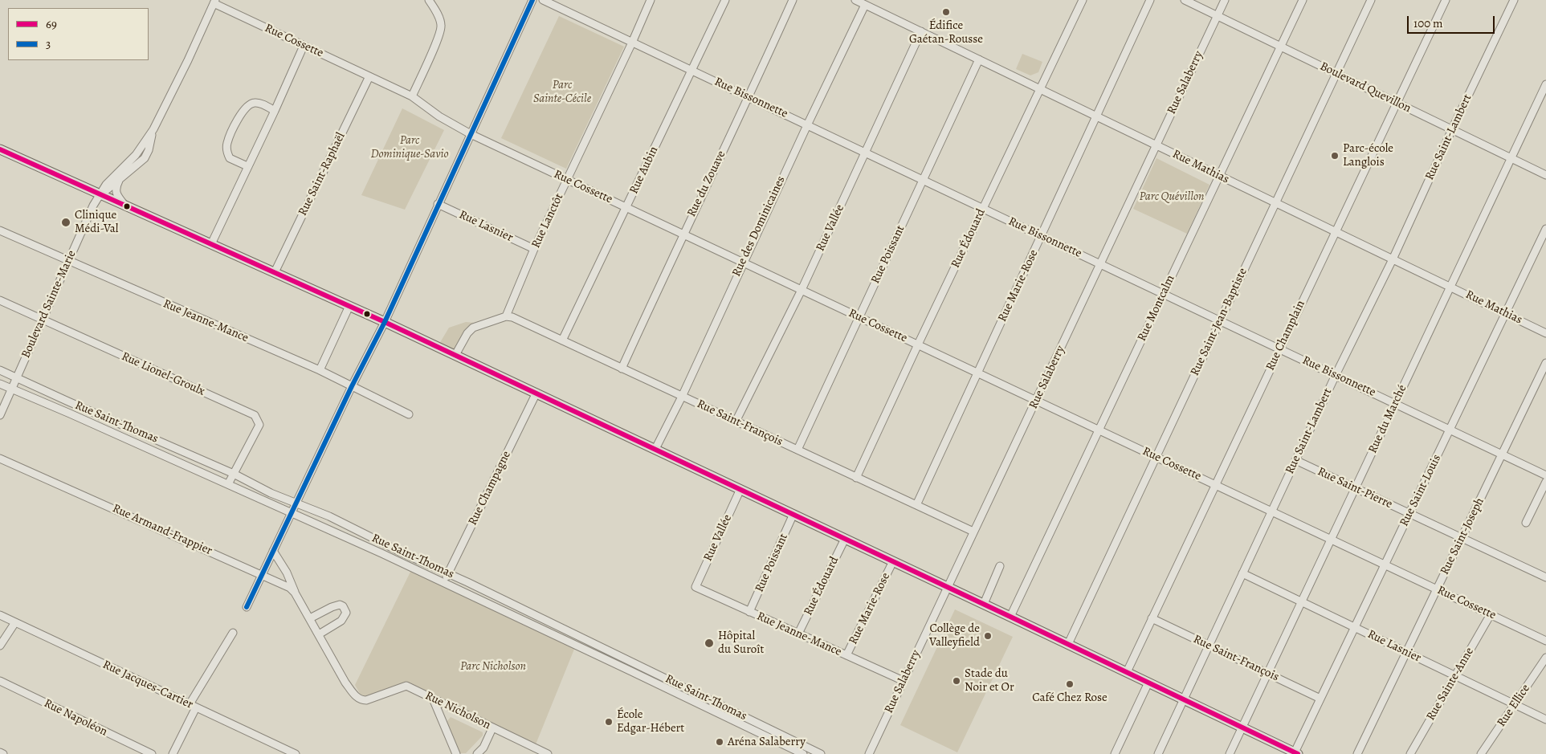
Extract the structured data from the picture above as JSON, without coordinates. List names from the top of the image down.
{
  "streets": {
    "street": [
      "Rue Cossette",
      "Rue Salaberry",
      "Boulevard Quevillon",
      "Rue Bissonnette",
      "Rue Saint-Lambert",
      "Rue Mathias",
      "Rue Aubin",
      "Rue Saint-Raphaël",
      "Rue du Zouave",
      "Rue Lanctôt",
      "Rue Lasnier",
      "Rue des Dominicaines",
      "Rue Vallée",
      "Rue Édouard",
      "Rue Poissant",
      "Rue Marie-Rose",
      "Boulevard Sainte-Marie",
      "Rue Montcalm",
      "Rue Jeanne-Mance",
      "Rue Saint-Jean-Baptiste",
      "Rue Champlain",
      "Rue Lionel-Groulx",
      "Rue du Marché",
      "Rue Saint-Thomas",
      "Rue Saint-François",
      "Rue Champagne",
      "Rue Saint-Pierre",
      "Rue Saint-Louis",
      "Rue Armand-Frappier",
      "Rue Saint-Joseph",
      "Rue Sainte-Anne",
      "Rue Jacques-Cartier",
      "Rue Ellice",
      "Rue Nicholson",
      "Rue Napoléon"
    ]
  },
  "crossings": [
    ["Rue Cossette", "Rue Salaberry"],
    ["Rue Cossette", "Rue Saint-Lambert"],
    ["Rue Cossette", "Rue Aubin"],
    ["Rue Cossette", "Rue Saint-Raphaël"],
    ["Rue Cossette", "Rue du Zouave"],
    ["Rue Cossette", "Rue Lanctôt"],
    ["Rue Cossette", "Rue des Dominicaines"],
    ["Rue Cossette", "Rue Vallée"],
    ["Rue Cossette", "Rue Édouard"],
    ["Rue Cossette", "Rue Poissant"],
    ["Rue Cossette", "Rue Marie-Rose"],
    ["Rue Cossette", "Boulevard Sainte-Marie"],
    ["Rue Cossette", "Rue Montcalm"],
    ["Rue Cossette", "Rue Saint-Jean-Baptiste"],
    ["Rue Cossette", "Rue Champlain"],
    ["Rue Cossette", "Rue du Marché"],
    ["Rue Cossette", "Rue Saint-Louis"],
    ["Rue Cossette", "Rue Saint-Joseph"],
    ["Rue Cossette", "Rue Sainte-Anne"],
    ["Rue Salaberry", "Boulevard Quevillon"],
    ["Rue Salaberry", "Rue Bissonnette"],
    ["Rue Salaberry", "Rue Mathias"],
    ["Rue Salaberry", "Rue Jeanne-Mance"],
    ["Rue Salaberry", "Rue Saint-François"],
    ["Boulevard Quevillon", "Rue Saint-Lambert"],
    ["Boulevard Quevillon", "Rue Montcalm"],
    ["Boulevard Quevillon", "Rue Saint-Jean-Baptiste"],
    ["Boulevard Quevillon", "Rue Champlain"],
    ["Boulevard Quevillon", "Rue du Marché"],
    ["Rue Bissonnette", "Rue Saint-Lambert"],
    ["Rue Bissonnette", "Rue Aubin"],
    ["Rue Bissonnette", "Rue du Zouave"],
    ["Rue Bissonnette", "Rue Lanctôt"],
    ["Rue Bissonnette", "Rue des Dominicaines"],
    ["Rue Bissonnette", "Rue Vallée"],
    ["Rue Bissonnette", "Rue Édouard"],
    ["Rue Bissonnette", "Rue Poissant"],
    ["Rue Bissonnette", "Rue Marie-Rose"],
    ["Rue Bissonnette", "Rue Montcalm"],
    ["Rue Bissonnette", "Rue Saint-Jean-Baptiste"],
    ["Rue Bissonnette", "Rue Champlain"],
    ["Rue Bissonnette", "Rue du Marché"],
    ["Rue Bissonnette", "Rue Saint-Louis"],
    ["Rue Bissonnette", "Rue Saint-Joseph"],
    ["Rue Saint-Lambert", "Rue Mathias"],
    ["Rue Saint-Lambert", "Rue Lasnier"],
    ["Rue Saint-Lambert", "Rue Saint-François"],
    ["Rue Saint-Lambert", "Rue Saint-Pierre"],
    ["Rue Mathias", "Rue des Dominicaines"],
    ["Rue Mathias", "Rue Vallée"],
    ["Rue Mathias", "Rue Édouard"],
    ["Rue Mathias", "Rue Poissant"],
    ["Rue Mathias", "Rue Marie-Rose"],
    ["Rue Mathias", "Rue Montcalm"],
    ["Rue Mathias", "Rue Saint-Jean-Baptiste"],
    ["Rue Mathias", "Rue Champlain"],
    ["Rue Mathias", "Rue du Marché"],
    ["Rue Mathias", "Rue Saint-Louis"],
    ["Rue Aubin", "Rue Saint-François"],
    ["Rue du Zouave", "Rue Saint-François"],
    ["Rue Lanctôt", "Rue Lasnier"],
    ["Rue Lanctôt", "Rue Saint-François"],
    ["Rue Lasnier", "Rue du Marché"],
    ["Rue Lasnier", "Rue Saint-Louis"],
    ["Rue Lasnier", "Rue Saint-Joseph"],
    ["Rue Lasnier", "Rue Sainte-Anne"],
    ["Rue Lasnier", "Rue Ellice"],
    ["Rue des Dominicaines", "Rue Saint-François"],
    ["Rue Vallée", "Rue Jeanne-Mance"],
    ["Rue Vallée", "Rue Saint-François"],
    ["Rue Édouard", "Rue Jeanne-Mance"],
    ["Rue Édouard", "Rue Saint-François"],
    ["Rue Poissant", "Rue Jeanne-Mance"],
    ["Rue Poissant", "Rue Saint-François"],
    ["Rue Marie-Rose", "Rue Jeanne-Mance"],
    ["Rue Marie-Rose", "Rue Saint-François"],
    ["Boulevard Sainte-Marie", "Rue Jeanne-Mance"],
    ["Boulevard Sainte-Marie", "Rue Lionel-Groulx"],
    ["Boulevard Sainte-Marie", "Rue Saint-Thomas"],
    ["Rue Champlain", "Rue Saint-François"],
    ["Rue Lionel-Groulx", "Rue Saint-Thomas"],
    ["Rue du Marché", "Rue Saint-François"],
    ["Rue du Marché", "Rue Saint-Pierre"],
    ["Rue Saint-Thomas", "Rue Champagne"],
    ["Rue Saint-François", "Rue Saint-Louis"],
    ["Rue Saint-Pierre", "Rue Saint-Louis"],
    ["Rue Saint-Pierre", "Rue Saint-Joseph"]
  ],
  "parks": [
    "Parc Sainte-Cécile",
    "Parc Dominique-Savio",
    "Parc Quévillon",
    "Parc Nicholson"
  ],
  "places": [
    "Édifice Gaétan-Rousse",
    "Parc-école Langlois",
    "Clinique Médi-Val",
    "Collège de Valleyfield",
    "Hôpital du Suroît",
    "Stade du Noir et Or",
    "Café Chez Rose",
    "École Edgar-Hébert",
    "Aréna Salaberry"
  ],
  "lines": ["transit line 3", "transit line 69"],
  "legend": ["69", "3"],
  "scale_bar": "100 m"
}
